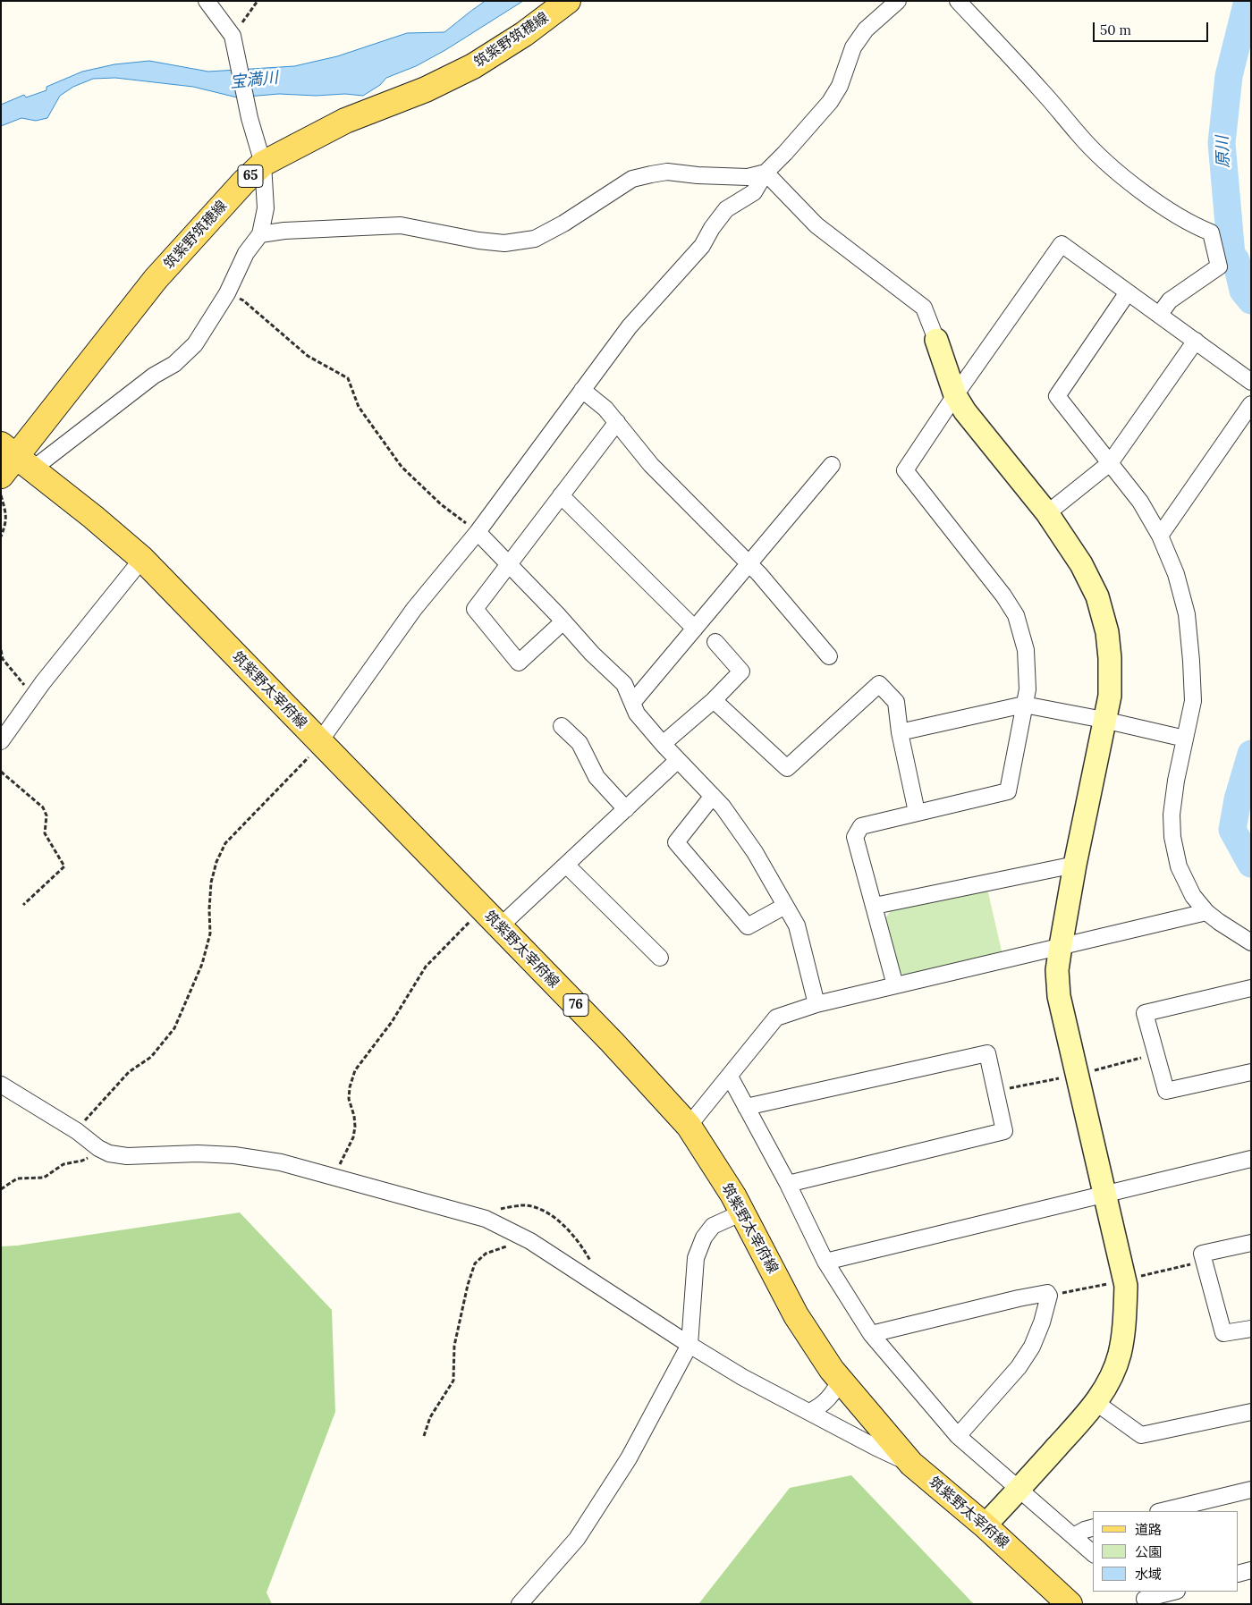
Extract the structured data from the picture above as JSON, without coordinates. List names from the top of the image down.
{
  "streets": {
    "main road": [
      "筑紫野筑穂線",
      "65",
      "筑紫野太宰府線",
      "76"
    ]
  },
  "crossings": [
    ["筑紫野筑穂線", "筑紫野太宰府線"]
  ],
  "water": ["宝満川", "原川"],
  "legend": ["道路", "公園", "水域"],
  "scale_bar": "50 m"
}
